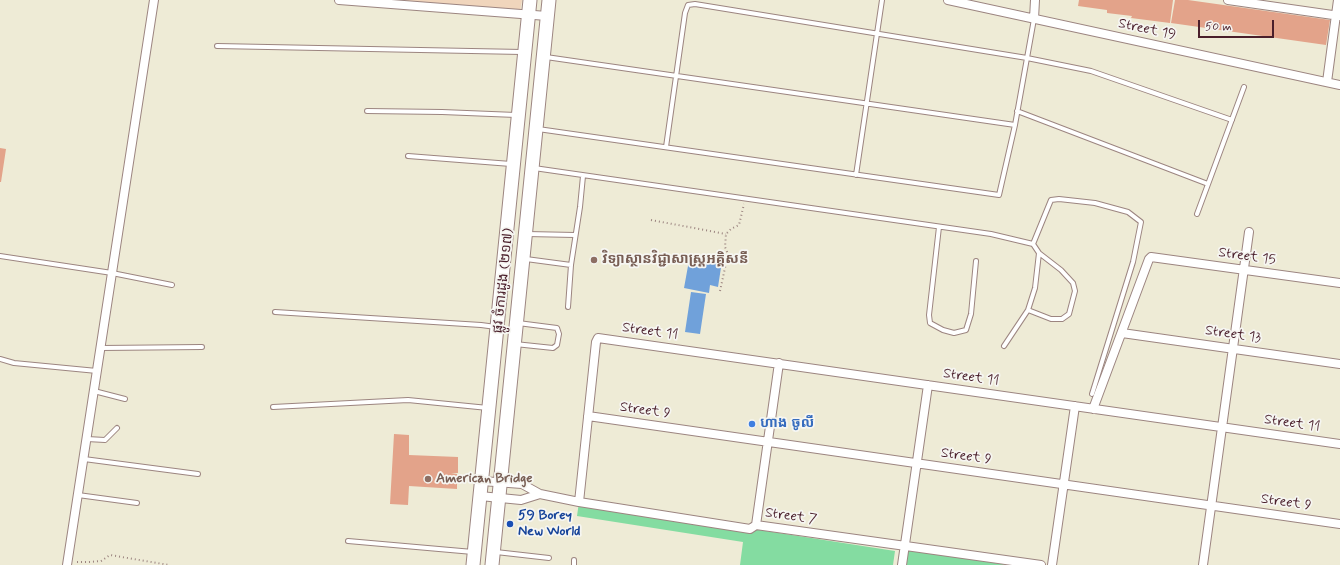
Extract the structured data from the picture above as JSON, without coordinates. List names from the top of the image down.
{
  "streets": {
    "main road": ["ផ្លូវ ចំការដូង (២១៧)"],
    "street": [
      "Street 19",
      "Street 15",
      "Street 11",
      "Street 13",
      "Street 9",
      "Street 7"
    ]
  },
  "crossings": [
    ["Street 15", "Street 13"],
    ["ផ្លូវ ចំការដូង (២១៧)", "Street 7"],
    ["Street 11", "Street 9"]
  ],
  "places": [
    "វិទ្យាស្ថានវិជ្ជាសាស្រ្តអគ្គិសនី",
    "ហាង ចូលី",
    "American Bridge",
    "59 Borey New World"
  ],
  "scale_bar": "50 m"
}
